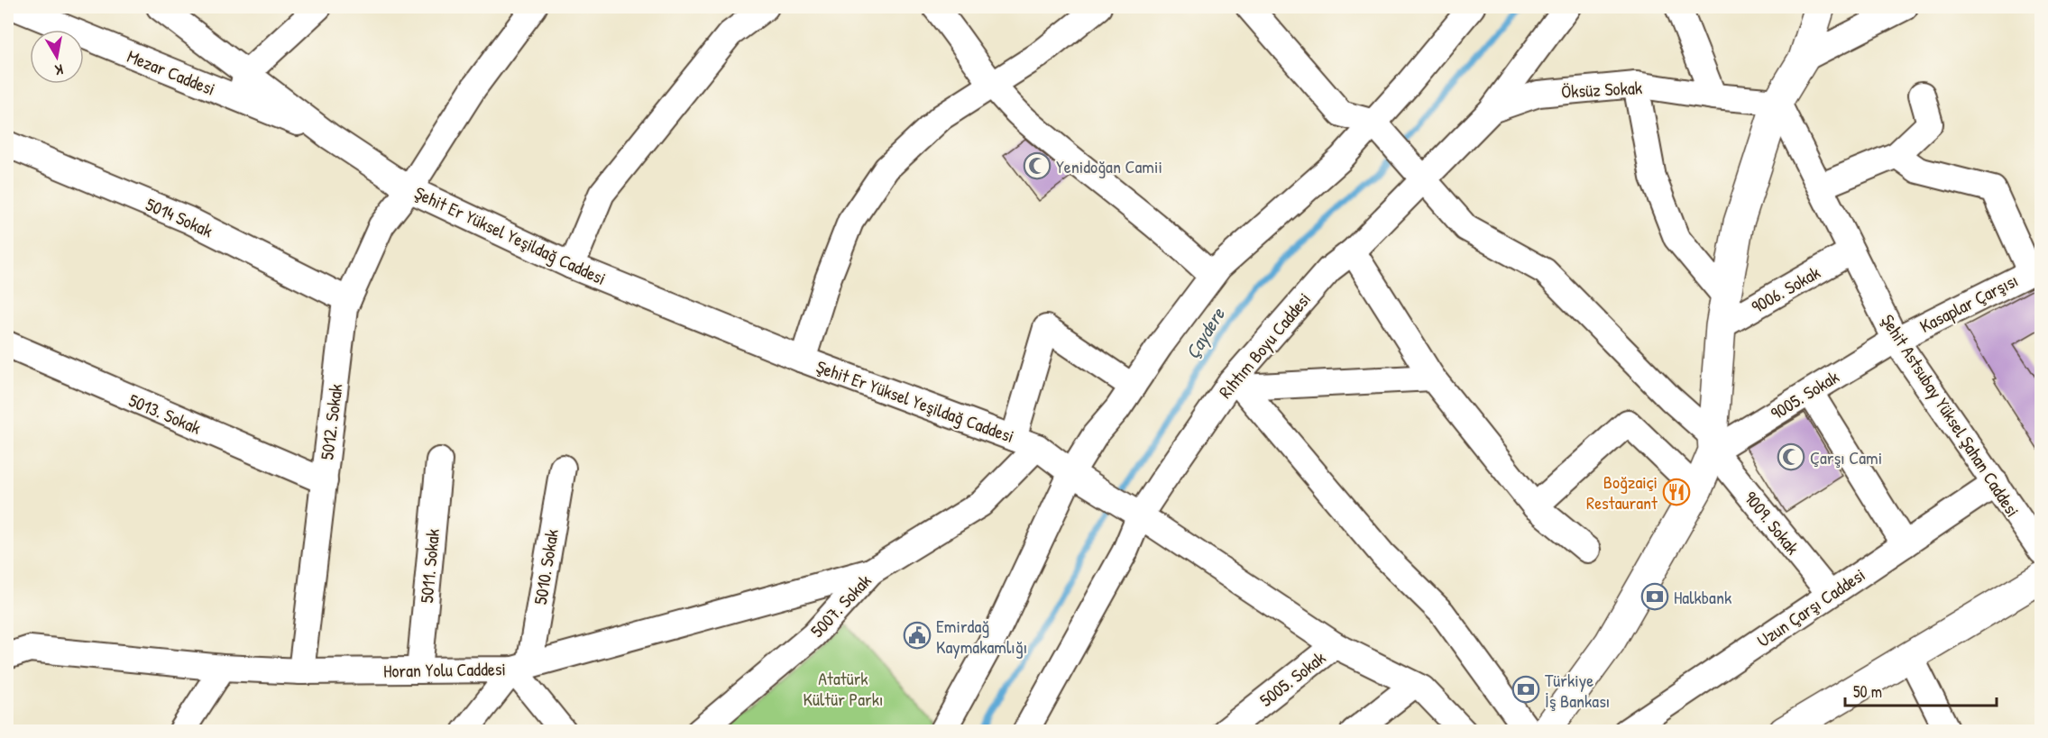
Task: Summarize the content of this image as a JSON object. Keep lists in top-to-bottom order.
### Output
{
  "streets": {
    "street": [
      "Mezar Caddesi",
      "Öksüz Sokak",
      "5014 Sokak",
      "Şehit Er Yüksel Yeşildağ Caddesi",
      "9006. Sokak",
      "Kasaplar Çarşısı",
      "Rıhtım Boyu Caddesi",
      "9005. Sokak",
      "5013. Sokak",
      "Şehit Astsubay Yüksel Şahan Caddesi",
      "5012. Sokak",
      "9009. Sokak",
      "5011. Sokak",
      "5010. Sokak",
      "5007. Sokak",
      "Uzun Çarşı Caddesi",
      "Horan Yolu Caddesi",
      "5005. Sokak"
    ]
  },
  "crossings": [
    ["Mezar Caddesi", "Şehit Er Yüksel Yeşildağ Caddesi"],
    ["Öksüz Sokak", "Rıhtım Boyu Caddesi"],
    ["Öksüz Sokak", "Şehit Astsubay Yüksel Şahan Caddesi"],
    ["5014 Sokak", "5012. Sokak"],
    ["Şehit Er Yüksel Yeşildağ Caddesi", "Rıhtım Boyu Caddesi"],
    ["Şehit Er Yüksel Yeşildağ Caddesi", "5012. Sokak"],
    ["Şehit Er Yüksel Yeşildağ Caddesi", "5007. Sokak"],
    ["Şehit Er Yüksel Yeşildağ Caddesi", "5005. Sokak"],
    ["9006. Sokak", "Şehit Astsubay Yüksel Şahan Caddesi"],
    ["Kasaplar Çarşısı", "9005. Sokak"],
    ["Kasaplar Çarşısı", "Şehit Astsubay Yüksel Şahan Caddesi"],
    ["Rıhtım Boyu Caddesi", "9009. Sokak"],
    ["9005. Sokak", "Şehit Astsubay Yüksel Şahan Caddesi"],
    ["9005. Sokak", "9009. Sokak"],
    ["5013. Sokak", "5012. Sokak"],
    ["Şehit Astsubay Yüksel Şahan Caddesi", "Uzun Çarşı Caddesi"],
    ["5012. Sokak", "Horan Yolu Caddesi"],
    ["9009. Sokak", "Uzun Çarşı Caddesi"],
    ["5011. Sokak", "Horan Yolu Caddesi"],
    ["5010. Sokak", "Horan Yolu Caddesi"],
    ["5007. Sokak", "Horan Yolu Caddesi"]
  ],
  "water": ["Çaydere"],
  "parks": ["Atatürk Kültür Parkı"],
  "places": {
    "mosque": ["Yenidoğan Camii", "Çarşı Cami"],
    "restaurant": ["Boğzaiçi Restaurant"],
    "bank": ["Halkbank", "Türkiye İş Bankası"],
    "public building": ["Emirdağ Kaymakamlığı"]
  },
  "scale_bar": "50 m",
  "north": "bottom"
}
